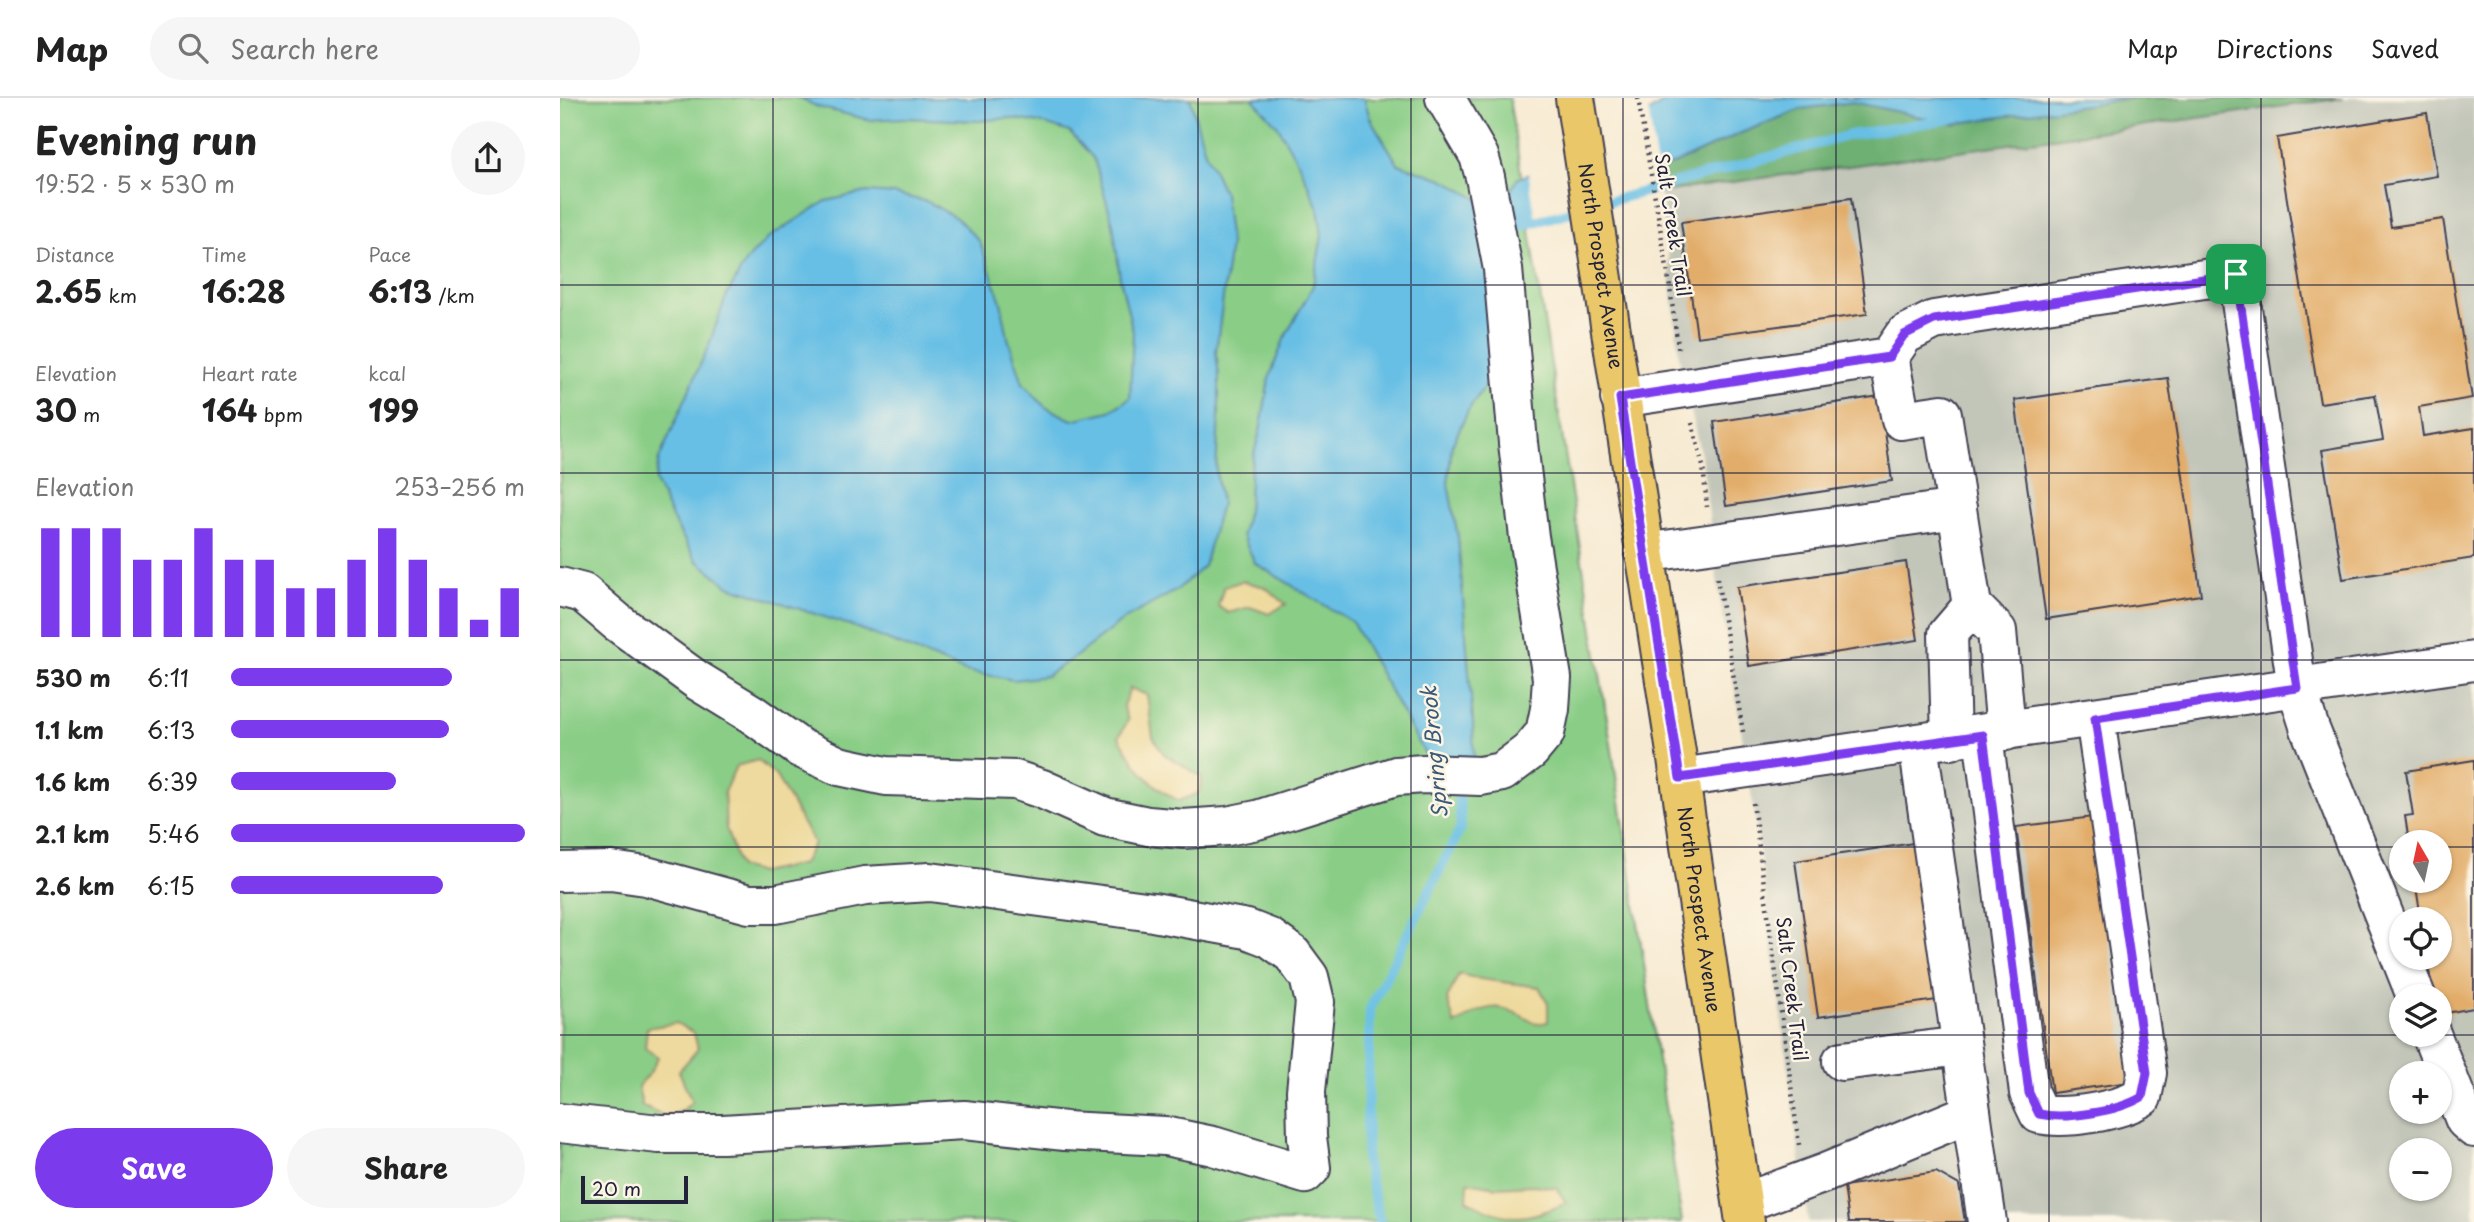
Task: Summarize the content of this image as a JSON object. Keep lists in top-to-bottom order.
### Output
{
  "streets": {
    "main road": ["North Prospect Avenue"],
    "path": ["Salt Creek Trail"]
  },
  "water": ["Spring Brook"],
  "scale_bar": "20 m",
  "north": "top",
  "page": {
    "header": "Map",
    "search": "Search here",
    "nav": ["Map", "Directions", "Saved"],
    "heading": ["Evening run", "19:52 · 5 × 530 m"],
    "stats": [
      ["Distance", "2.65 km"],
      ["Time", "16:28"],
      ["Pace", "6:13 /km"],
      ["Elevation", "30 m"],
      ["Heart rate", "164 bpm"],
      ["kcal", "199"]
    ],
    "chart": ["Elevation", "253–256 m"],
    "list": [
      {
        "name": "530 m",
        "note": "6:11"
      },
      {
        "name": "1.1 km",
        "note": "6:13"
      },
      {
        "name": "1.6 km",
        "note": "6:39"
      },
      {
        "name": "2.1 km",
        "note": "5:46"
      },
      {
        "name": "2.6 km",
        "note": "6:15"
      }
    ],
    "map_buttons": ["+", "−"],
    "buttons": ["Save", "Share"],
    "scale": "20 m"
  }
}
